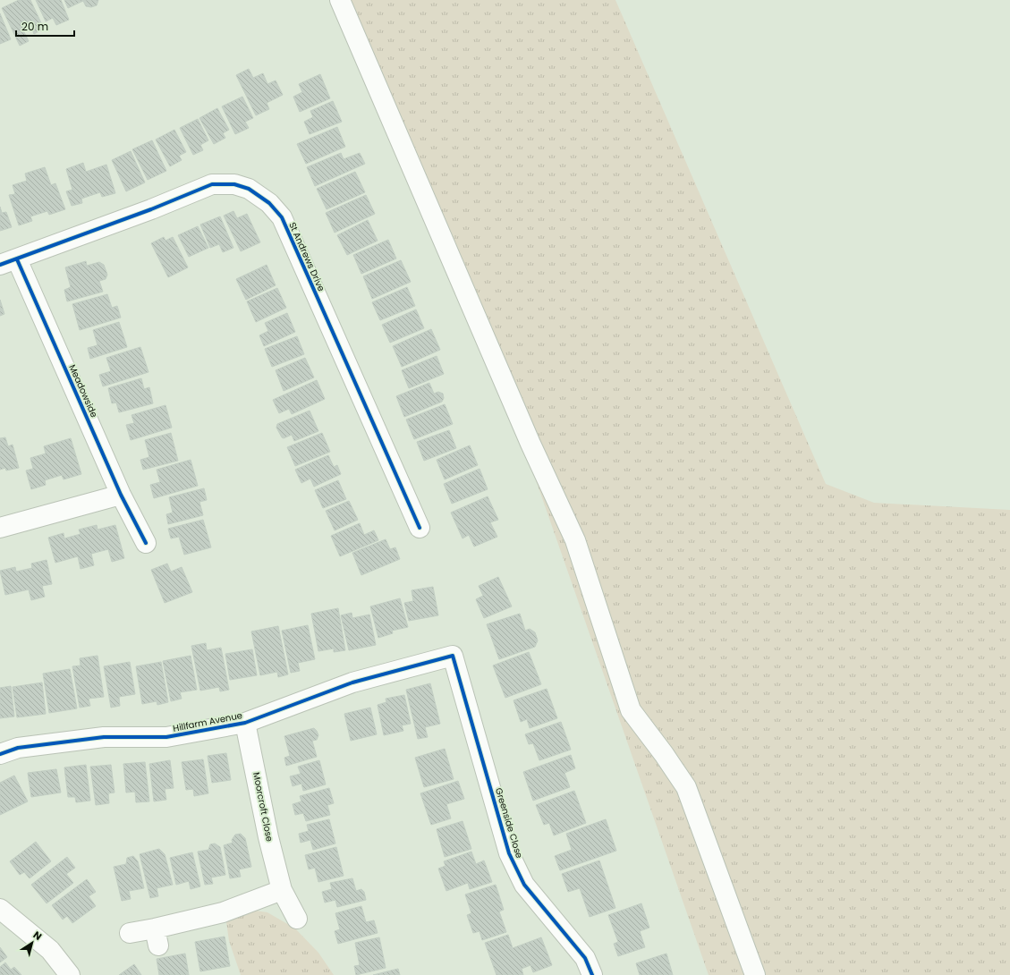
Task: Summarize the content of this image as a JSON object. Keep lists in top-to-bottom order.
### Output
{
  "streets": {
    "street": [
      "St Andrews Drive",
      "Meadowside",
      "Hillfarm Avenue",
      "Moorcroft Close",
      "Greenside Close"
    ]
  },
  "crossings": [
    ["St Andrews Drive", "Meadowside"],
    ["Hillfarm Avenue", "Moorcroft Close"],
    ["Hillfarm Avenue", "Greenside Close"]
  ],
  "scale_bar": "20 m",
  "north": "top right"
}
